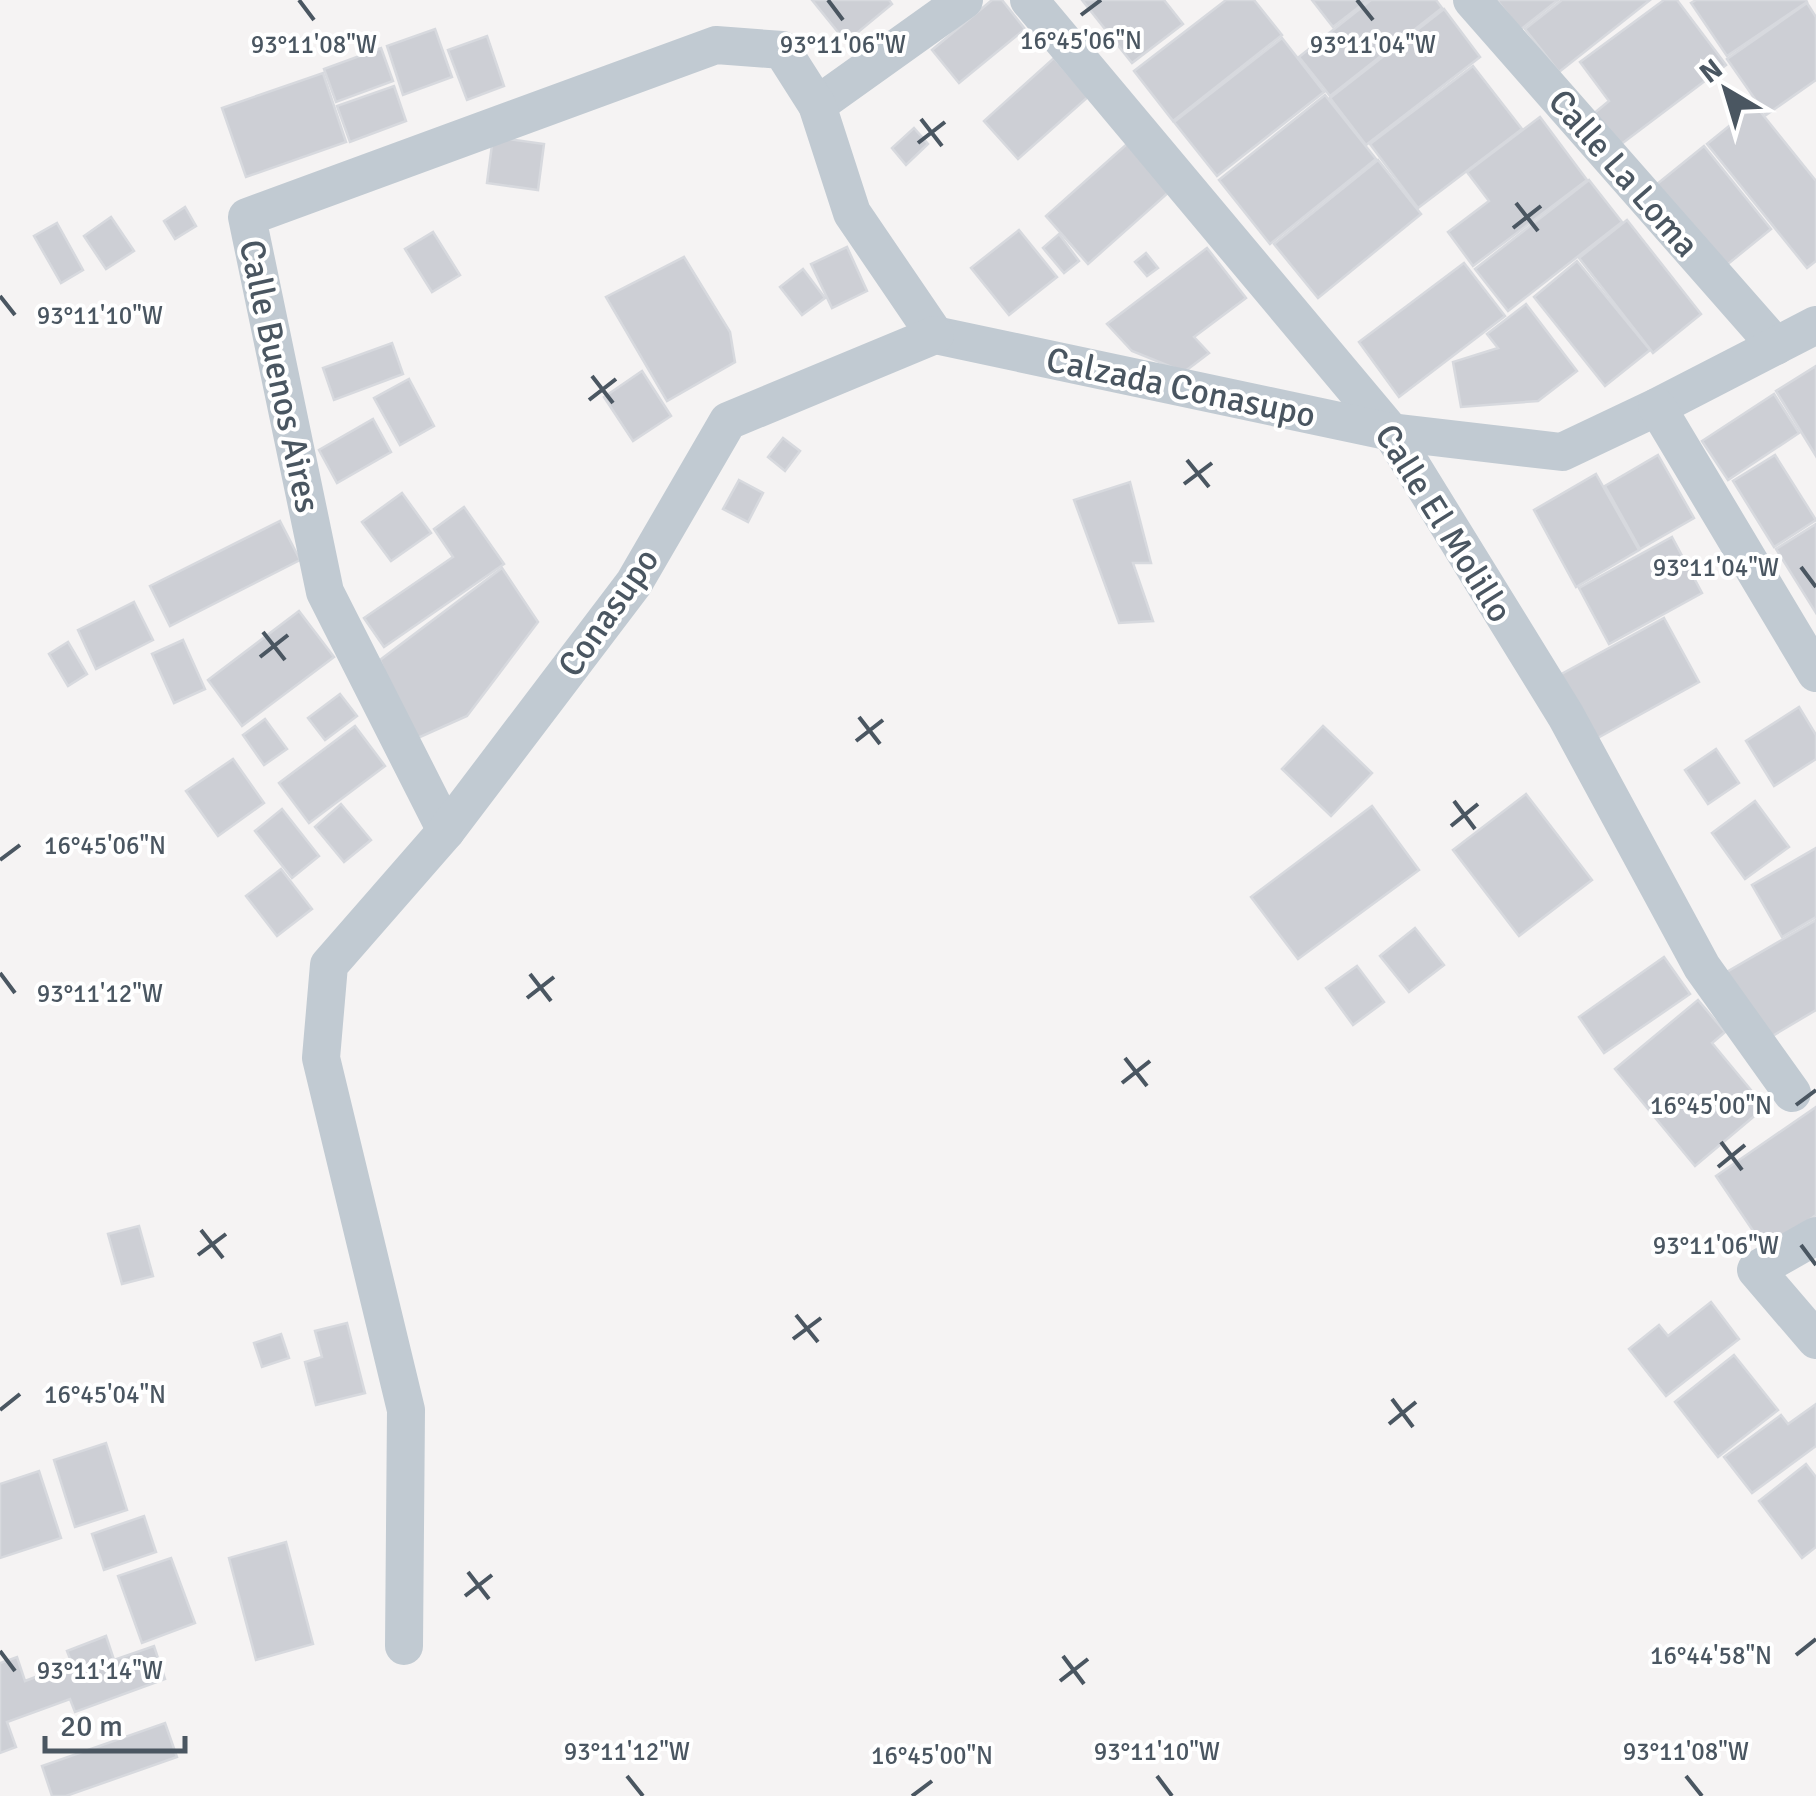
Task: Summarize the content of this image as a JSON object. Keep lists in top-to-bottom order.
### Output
{
  "streets": {
    "street": [
      "Calle La Loma",
      "Calle Buenos Aires",
      "Calzada Conasupo",
      "Calle El Molillo",
      "Conasupo"
    ]
  },
  "crossings": [
    ["Calle La Loma", "Calzada Conasupo"],
    ["Calle Buenos Aires", "Conasupo"],
    ["Calzada Conasupo", "Calle El Molillo"],
    ["Calzada Conasupo", "Conasupo"]
  ],
  "scale_bar": "20 m",
  "north": "top left",
  "coordinates": [
    "16°45'06\"N",
    "93°11'08\"W",
    "93°11'06\"W",
    "93°11'04\"W",
    "93°11'10\"W",
    "93°11'12\"W",
    "16°45'00\"N",
    "16°45'04\"N",
    "16°44'58\"N",
    "93°11'14\"W"
  ]
}
